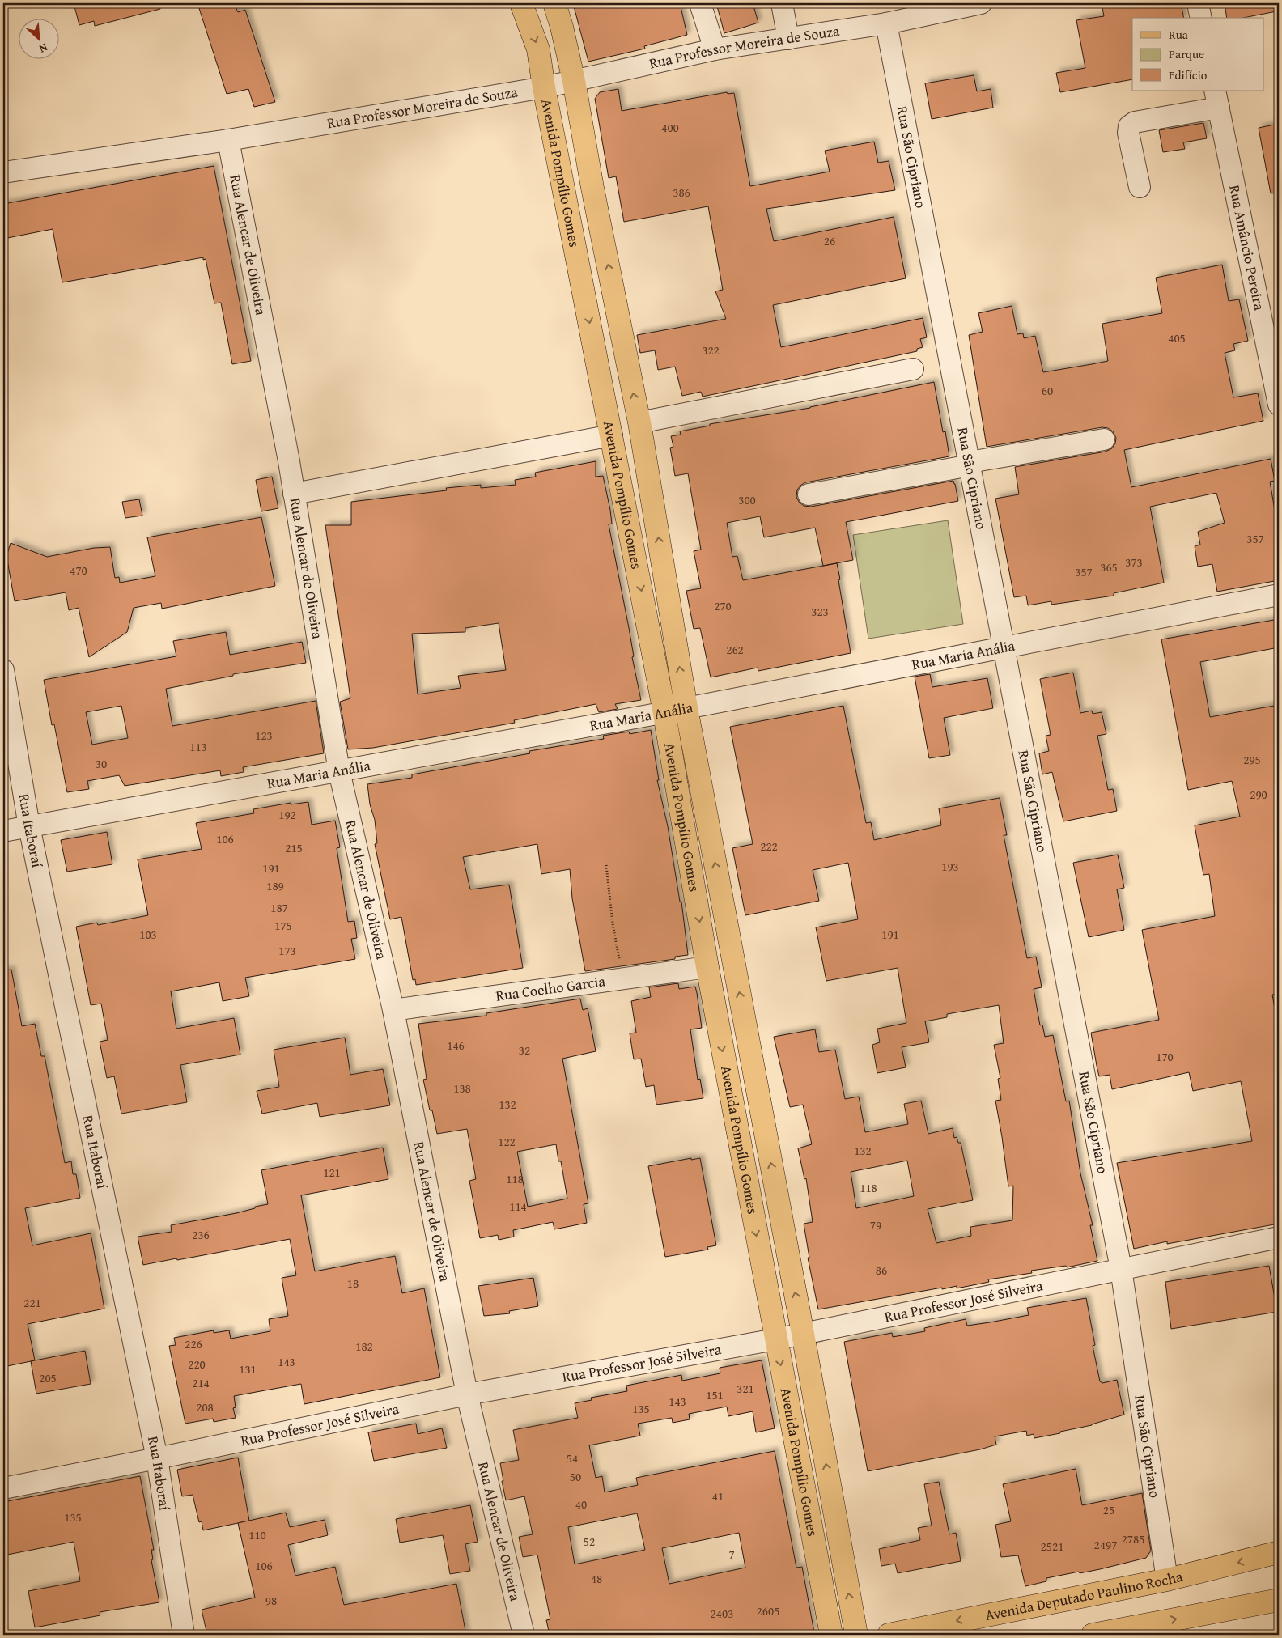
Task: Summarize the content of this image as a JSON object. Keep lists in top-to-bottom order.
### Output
{
  "streets": {
    "main road": ["Avenida Pompílio Gomes", "Avenida Deputado Paulino Rocha"],
    "street": [
      "Rua Professor Moreira de Souza",
      "Rua São Cipriano",
      "Rua Alencar de Oliveira",
      "Rua Amâncio Pereira",
      "Rua Maria Anália",
      "Rua Itaboraí",
      "Rua Coelho Garcia",
      "Rua Professor José Silveira"
    ]
  },
  "crossings": [
    ["Rua Professor Moreira de Souza", "Rua São Cipriano"],
    ["Rua Professor Moreira de Souza", "Avenida Pompílio Gomes"],
    ["Rua Professor Moreira de Souza", "Rua Alencar de Oliveira"],
    ["Rua São Cipriano", "Rua Maria Anália"],
    ["Rua São Cipriano", "Rua Professor José Silveira"],
    ["Rua São Cipriano", "Avenida Deputado Paulino Rocha"],
    ["Avenida Pompílio Gomes", "Rua Maria Anália"],
    ["Avenida Pompílio Gomes", "Rua Coelho Garcia"],
    ["Avenida Pompílio Gomes", "Rua Professor José Silveira"],
    ["Rua Alencar de Oliveira", "Rua Maria Anália"],
    ["Rua Alencar de Oliveira", "Rua Coelho Garcia"],
    ["Rua Alencar de Oliveira", "Rua Professor José Silveira"],
    ["Rua Maria Anália", "Rua Itaboraí"],
    ["Rua Itaboraí", "Rua Professor José Silveira"]
  ],
  "house_numbers": [
    "400",
    "386",
    "26",
    "405",
    "322",
    "60",
    "300",
    "357",
    "373",
    "365",
    "470",
    "357",
    "270",
    "323",
    "262",
    "123",
    "113",
    "295",
    "30",
    "290",
    "192",
    "106",
    "222",
    "215",
    "193",
    "191",
    "189",
    "187",
    "175",
    "103",
    "191",
    "173",
    "146",
    "32",
    "170",
    "138",
    "132",
    "122",
    "132",
    "121",
    "118",
    "118",
    "114",
    "79",
    "236",
    "86",
    "18",
    "221",
    "226",
    "182",
    "143",
    "220",
    "131",
    "205",
    "214",
    "321",
    "151",
    "143",
    "208",
    "135",
    "54",
    "50",
    "41",
    "40",
    "25",
    "135",
    "110",
    "2785",
    "52",
    "2497",
    "2521",
    "7",
    "106",
    "48",
    "98",
    "2605",
    "2403"
  ],
  "legend": ["Rua", "Parque", "Edifício"],
  "north": "bottom right"
}
